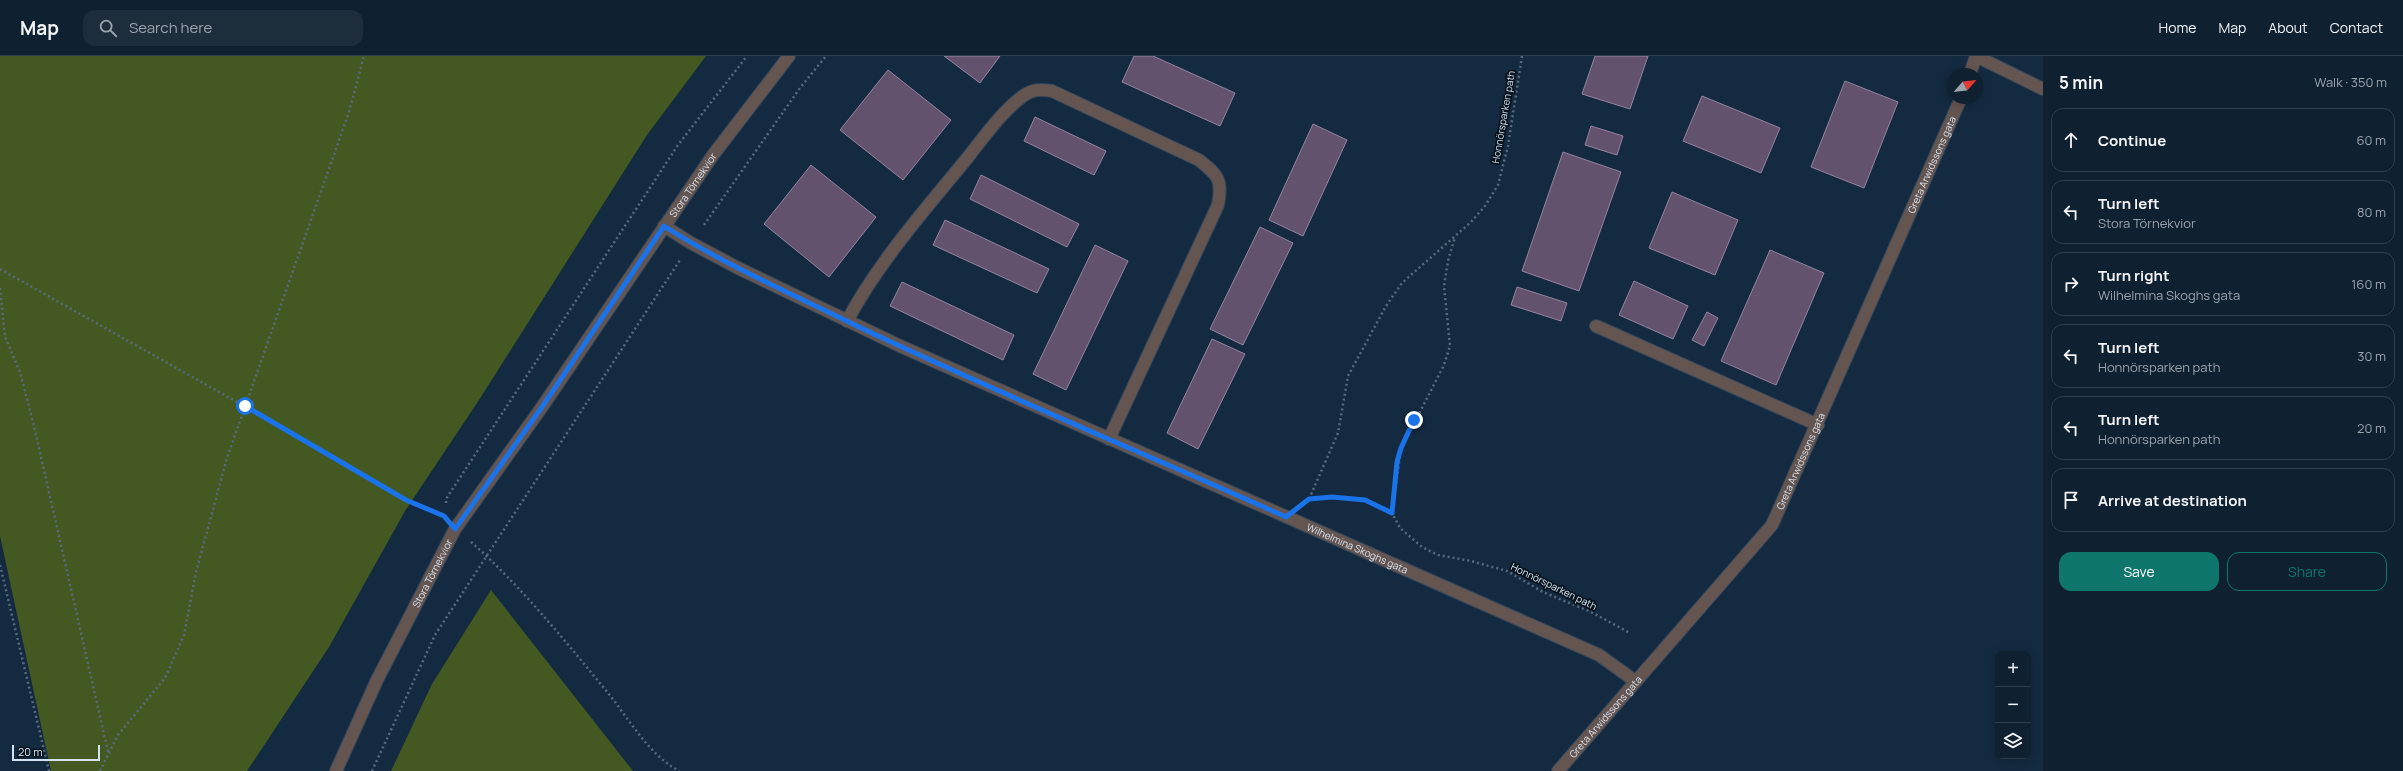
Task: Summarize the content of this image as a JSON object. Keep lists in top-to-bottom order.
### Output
{
  "streets": {
    "street": ["Greta Arwidssons gata", "Stora Törnekvior", "Wilhelmina Skoghs gata"],
    "path": ["Honnörsparken path"]
  },
  "crossings": [
    ["Honnörsparken path", "Wilhelmina Skoghs gata"],
    ["Greta Arwidssons gata", "Wilhelmina Skoghs gata"],
    ["Stora Törnekvior", "Wilhelmina Skoghs gata"]
  ],
  "scale_bar": "20 m",
  "north": "top right",
  "page": {
    "header": "Map",
    "search": "Search here",
    "nav": [
      "Home",
      "Map",
      "About",
      "Contact"
    ],
    "heading": ["5 min", "Walk · 350 m"],
    "list": [
      ["Continue", "60 m"],
      ["Turn left", "Stora Törnekvior", "80 m"],
      ["Turn right", "Wilhelmina Skoghs gata", "160 m"],
      ["Turn left", "Honnörsparken path", "30 m"],
      ["Turn left", "Honnörsparken path", "20 m"],
      "Arrive at destination"
    ],
    "buttons": ["Save", "Share"],
    "map_buttons": ["+", "−"],
    "scale": "20 m"
  }
}
